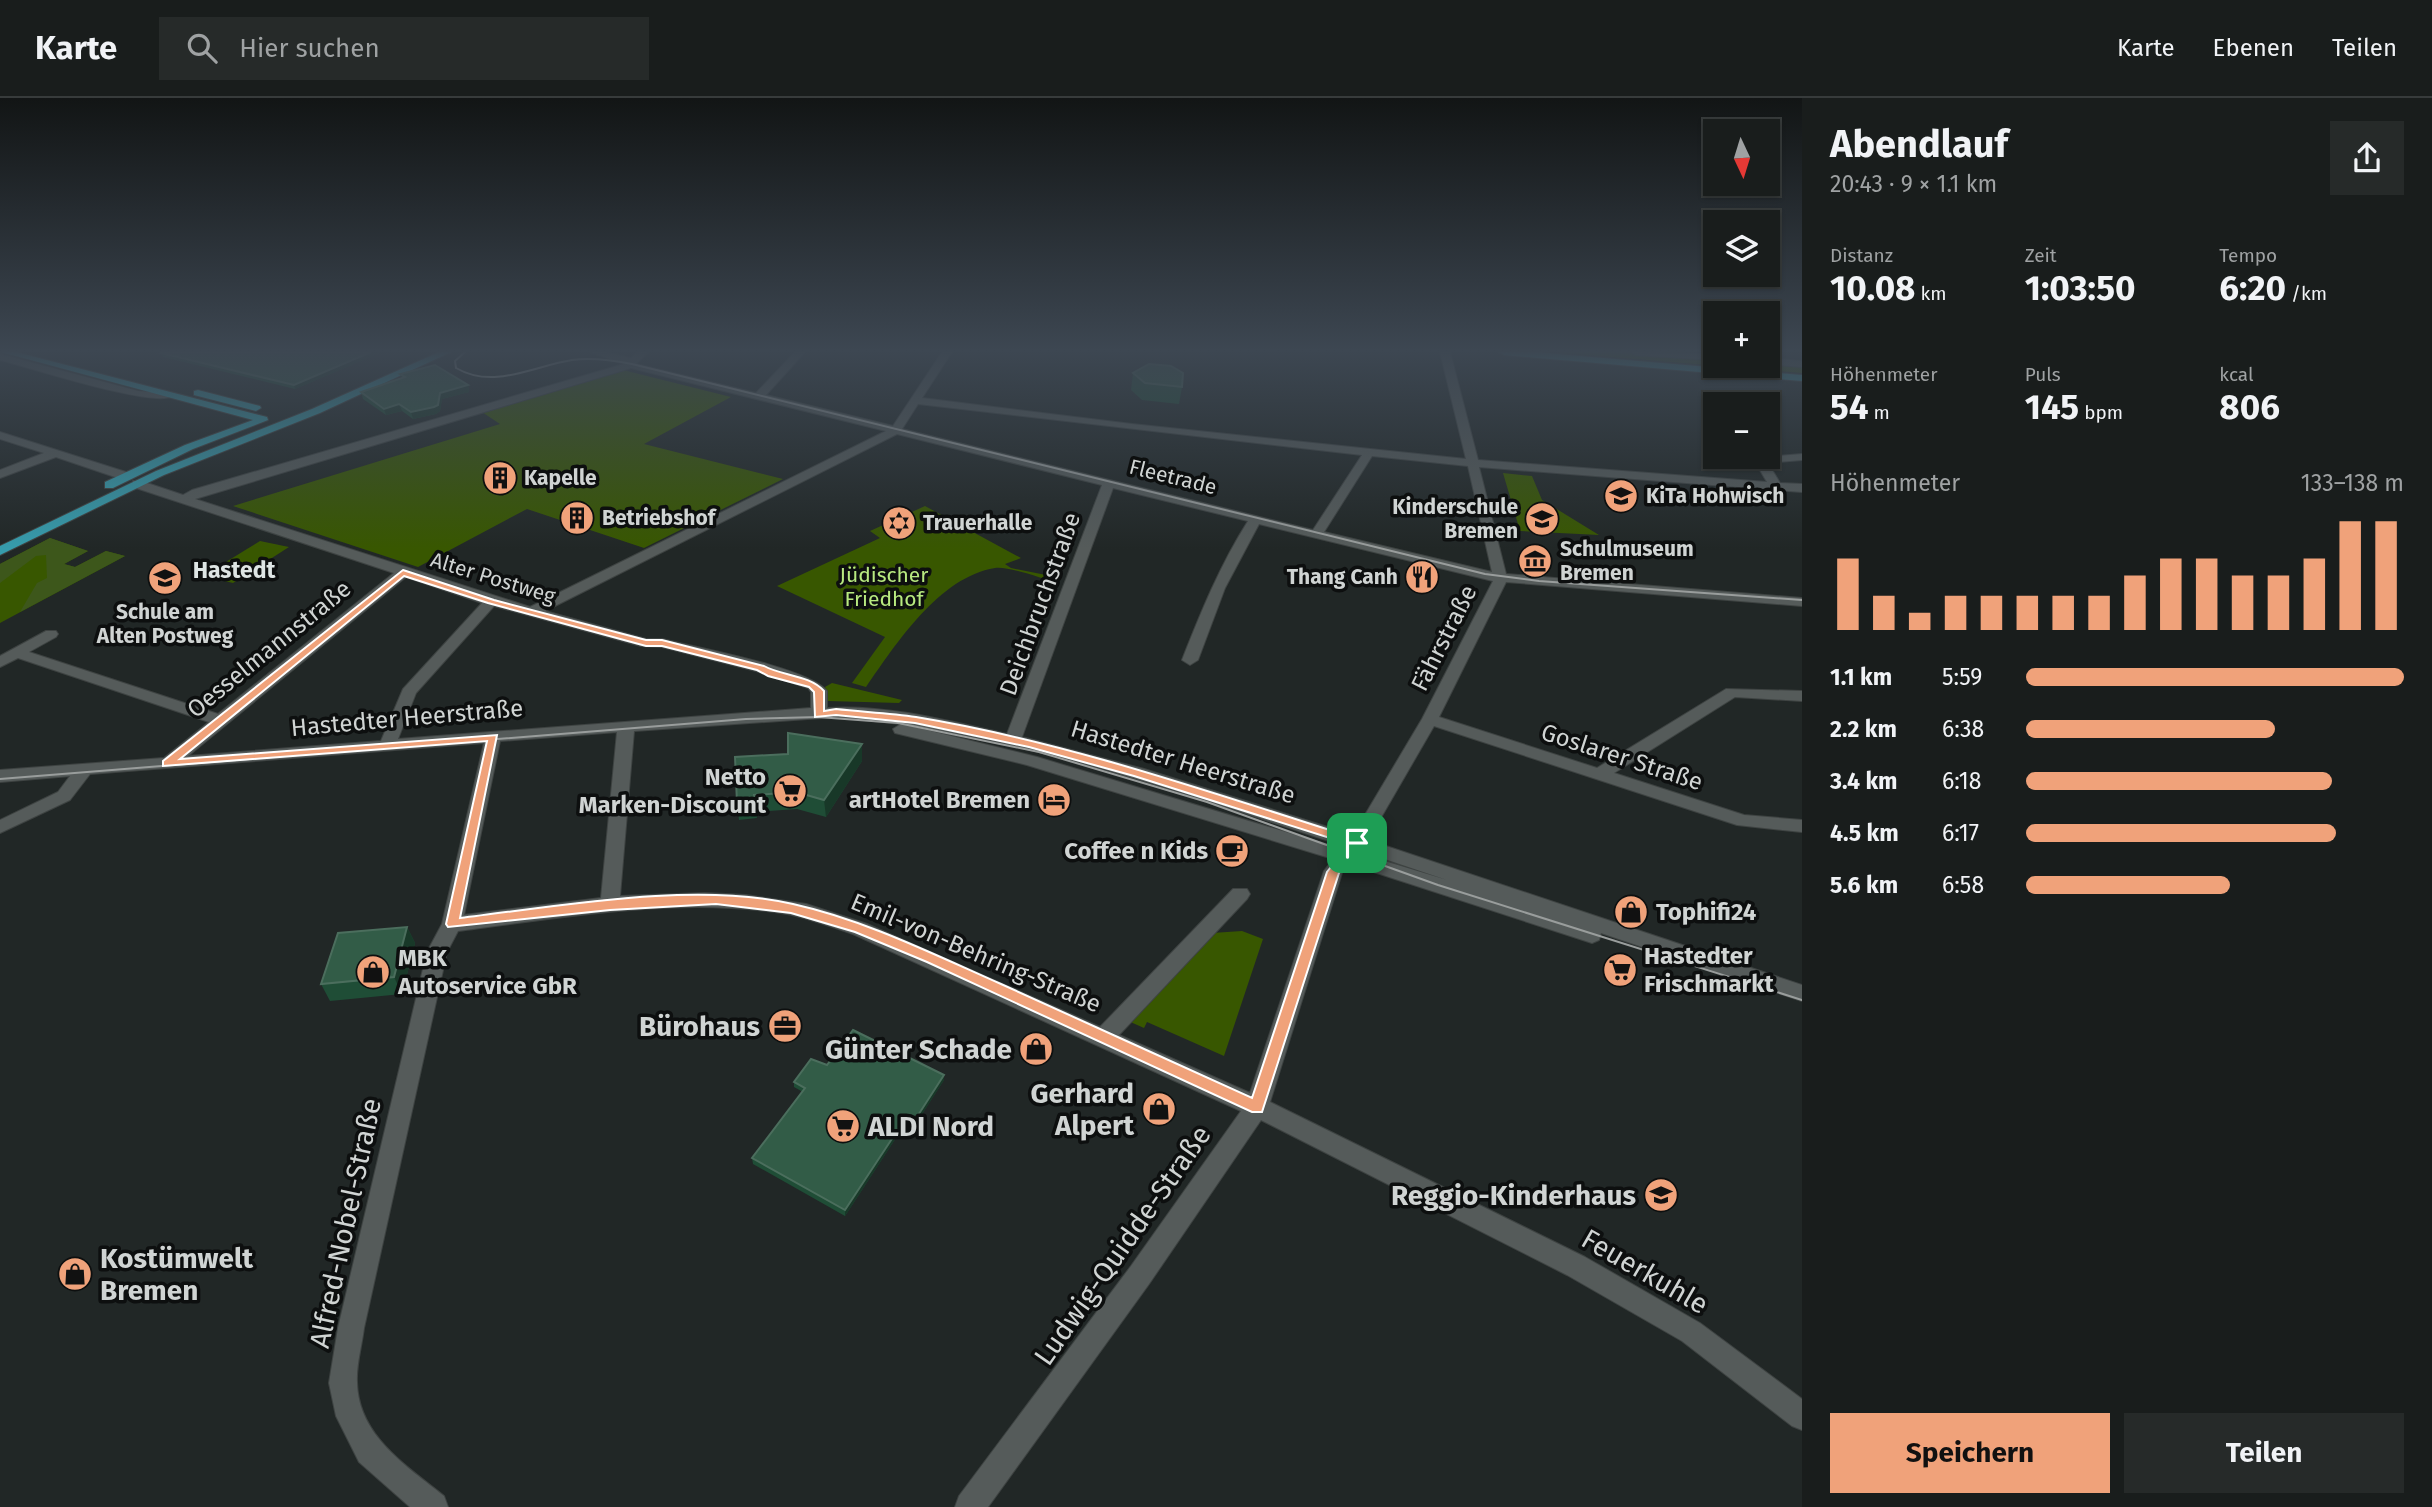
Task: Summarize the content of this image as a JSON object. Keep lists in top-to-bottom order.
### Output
{
  "streets": {
    "street": [
      "Fleetrade",
      "Alter Postweg",
      "Deichbruchstraße",
      "Fährstraße",
      "Oesselmannstraße",
      "Hastedter Heerstraße",
      "Goslarer Straße",
      "Emil-von-Behring-Straße",
      "Alfred-Nobel-Straße",
      "Ludwig-Quidde-Straße",
      "Feuerkuhle"
    ]
  },
  "crossings": [
    ["Fleetrade", "Deichbruchstraße"],
    ["Fleetrade", "Fährstraße"],
    ["Alter Postweg", "Oesselmannstraße"],
    ["Alter Postweg", "Hastedter Heerstraße"],
    ["Deichbruchstraße", "Hastedter Heerstraße"],
    ["Fährstraße", "Hastedter Heerstraße"],
    ["Fährstraße", "Goslarer Straße"],
    ["Fährstraße", "Ludwig-Quidde-Straße"],
    ["Oesselmannstraße", "Hastedter Heerstraße"],
    ["Hastedter Heerstraße", "Alfred-Nobel-Straße"],
    ["Hastedter Heerstraße", "Ludwig-Quidde-Straße"],
    ["Emil-von-Behring-Straße", "Alfred-Nobel-Straße"],
    ["Emil-von-Behring-Straße", "Ludwig-Quidde-Straße"],
    ["Emil-von-Behring-Straße", "Feuerkuhle"],
    ["Ludwig-Quidde-Straße", "Feuerkuhle"]
  ],
  "districts": ["Hastedt"],
  "parks": ["Jüdischer Friedhof"],
  "places": {
    "building": ["Kapelle", "Betriebshof"],
    "school or university": [
      "KiTa Hohwisch",
      "Kinderschule Bremen",
      "Schule am Alten Postweg",
      "Reggio-Kinderhaus"
    ],
    "synagogue": ["Trauerhalle"],
    "museum": ["Schulmuseum Bremen"],
    "restaurant": ["Thang Canh"],
    "supermarket": ["Netto Marken-Discount", "Hastedter Frischmarkt", "ALDI Nord"],
    "hotel": ["artHotel Bremen"],
    "cafe": ["Coffee n Kids"],
    "shop": [
      "Tophifi24",
      "MBK Autoservice GbR",
      "Günter Schade",
      "Gerhard Alpert",
      "Kostümwelt Bremen"
    ],
    "office": ["Bürohaus"]
  },
  "north": "bottom",
  "page": {
    "header": "Karte",
    "search": "Hier suchen",
    "nav": ["Karte", "Ebenen", "Teilen"],
    "heading": ["Abendlauf", "20:43 · 9 × 1.1 km"],
    "map_buttons": ["+", "−"],
    "stats": [
      ["Distanz", "10.08 km"],
      ["Zeit", "1:03:50"],
      ["Tempo", "6:20 /km"],
      ["Höhenmeter", "54 m"],
      ["Puls", "145 bpm"],
      ["kcal", "806"]
    ],
    "chart": ["Höhenmeter", "133–138 m"],
    "list": [
      {
        "name": "1.1 km",
        "note": "5:59"
      },
      {
        "name": "2.2 km",
        "note": "6:38"
      },
      {
        "name": "3.4 km",
        "note": "6:18"
      },
      {
        "name": "4.5 km",
        "note": "6:17"
      },
      {
        "name": "5.6 km",
        "note": "6:58"
      }
    ],
    "buttons": ["Speichern", "Teilen"]
  }
}
